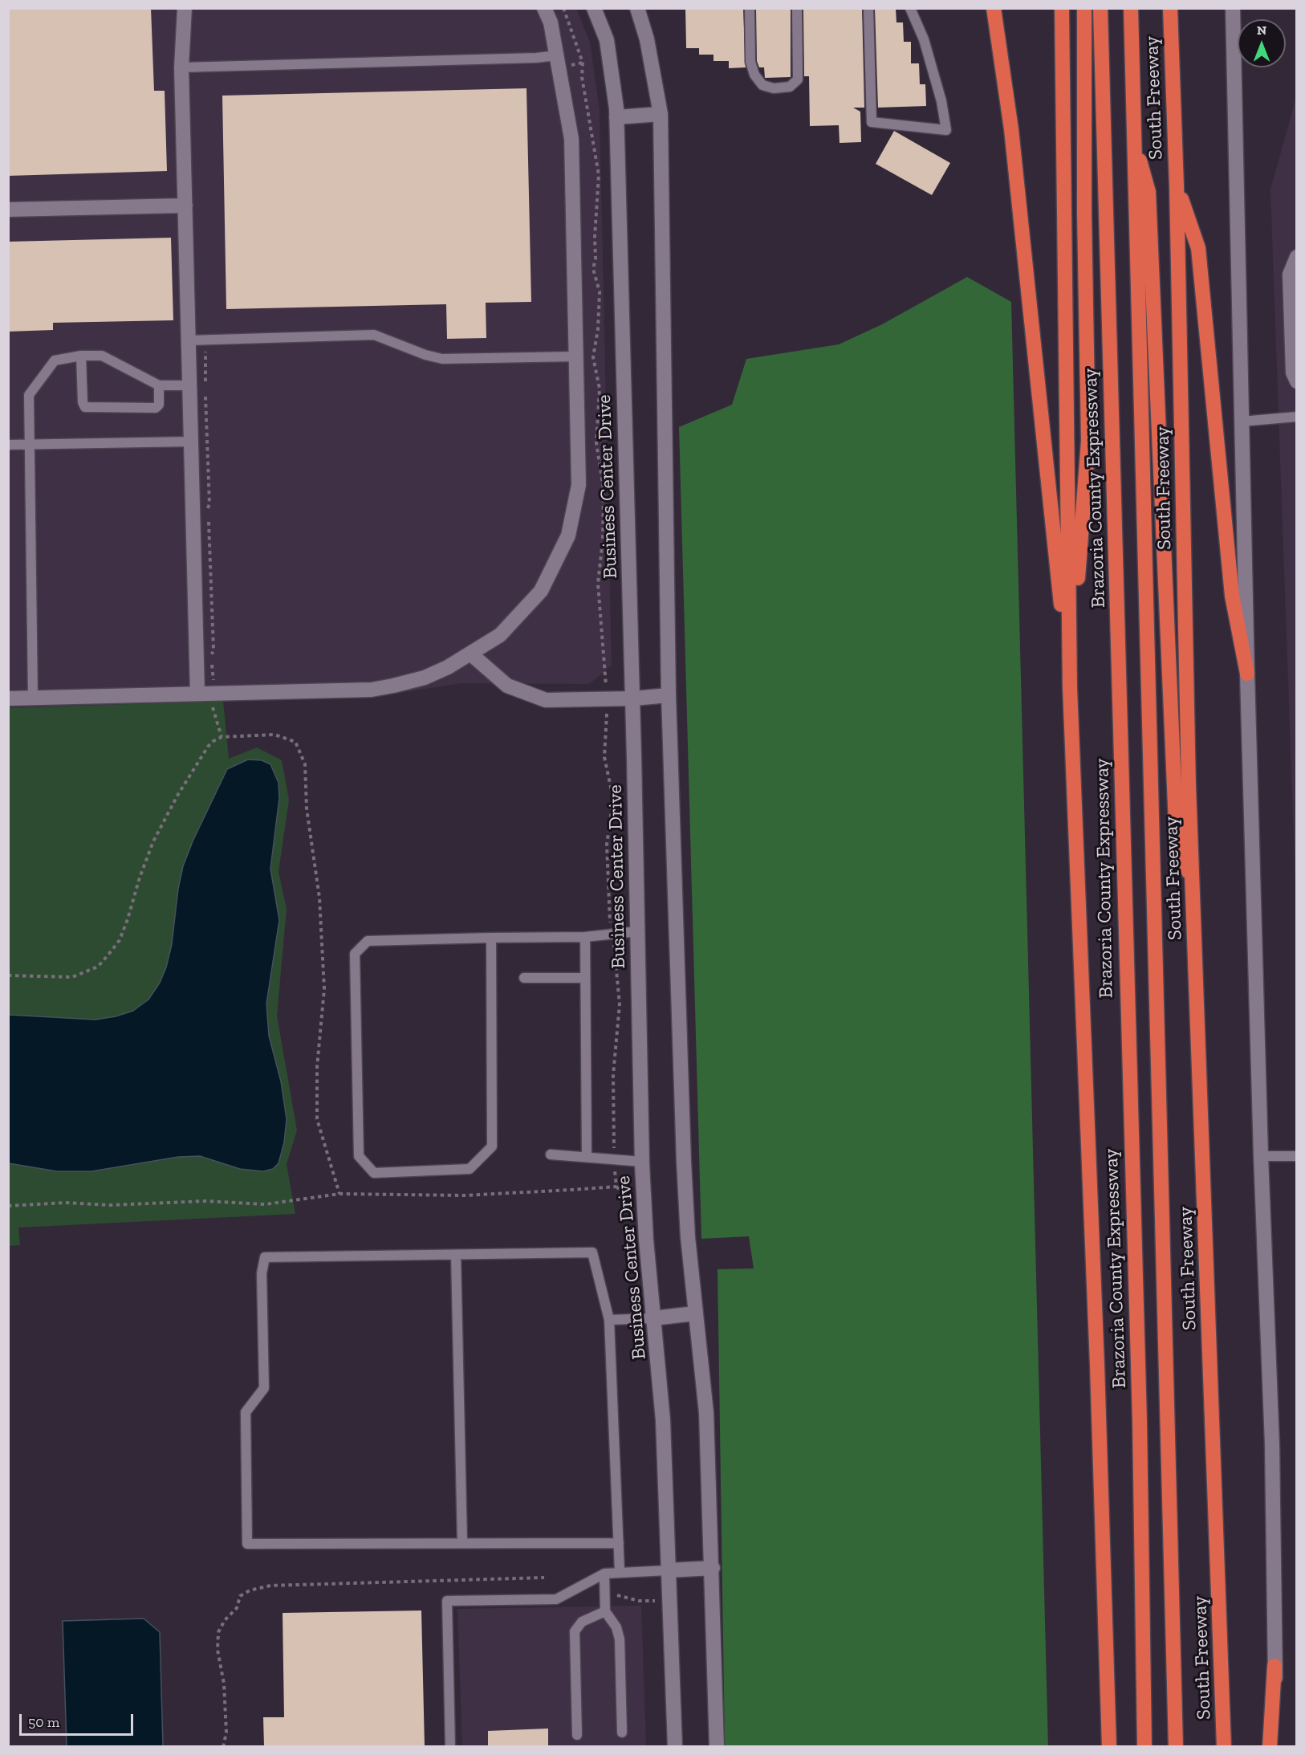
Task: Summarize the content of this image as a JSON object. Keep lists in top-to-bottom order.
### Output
{
  "streets": {
    "highway": ["South Freeway", "Brazoria County Expressway"],
    "street": ["Business Center Drive"]
  },
  "scale_bar": "50 m",
  "north": "top"
}
